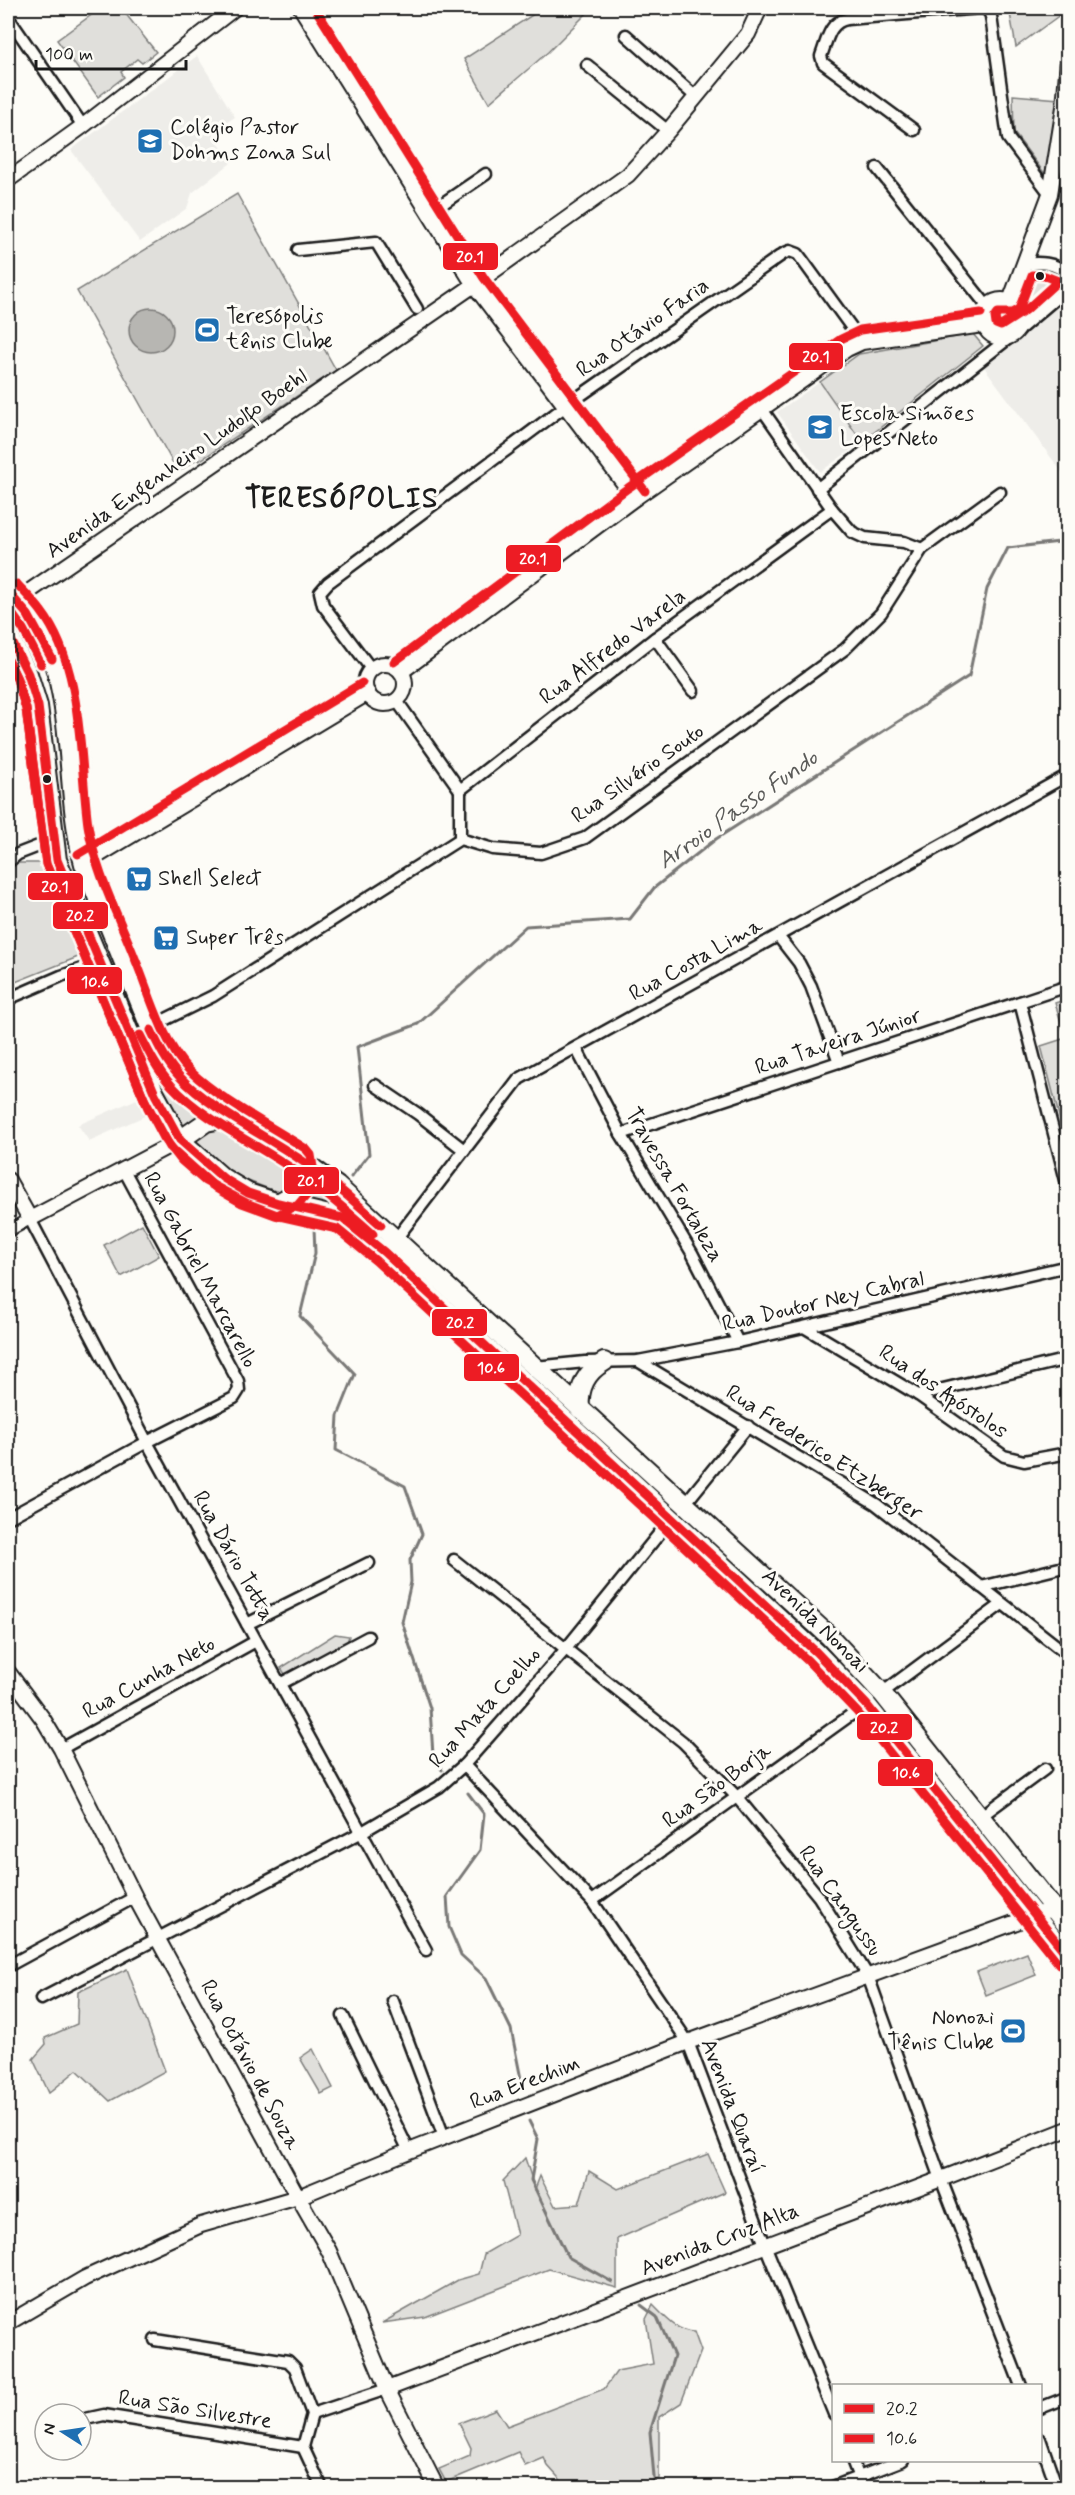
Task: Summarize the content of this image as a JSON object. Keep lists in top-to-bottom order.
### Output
{
  "streets": {
    "main road": ["Avenida Nonoai"],
    "street": [
      "Rua Otávio Faria",
      "Avenida Engenheiro Ludolfo Boehl",
      "Rua Alfredo Varela",
      "Rua Silvério Souto",
      "Rua Costa Lima",
      "Rua Taveira Júnior",
      "Travessa Fortaleza",
      "Rua Gabriel Marcarello",
      "Rua Doutor Ney Cabral",
      "Rua dos Apóstolos",
      "Rua Frederico Etzberger",
      "Rua Dário Totta",
      "Rua Cunha Neto",
      "Rua Mata Coelho",
      "Rua São Borja",
      "Rua Cangussu",
      "Rua Octávio de Souza",
      "Rua Erechim",
      "Avenida Quaraí",
      "Avenida Cruz Alta",
      "Rua São Silvestre"
    ]
  },
  "crossings": [
    ["Avenida Engenheiro Ludolfo Boehl", "Avenida Nonoai"],
    ["Rua Costa Lima", "Travessa Fortaleza"],
    ["Rua Costa Lima", "Avenida Nonoai"],
    ["Rua Taveira Júnior", "Travessa Fortaleza"],
    ["Travessa Fortaleza", "Rua Doutor Ney Cabral"],
    ["Rua Gabriel Marcarello", "Rua Dário Totta"],
    ["Rua Doutor Ney Cabral", "Rua dos Apóstolos"],
    ["Rua Doutor Ney Cabral", "Rua Frederico Etzberger"],
    ["Rua Doutor Ney Cabral", "Avenida Nonoai"],
    ["Rua Dário Totta", "Rua Cunha Neto"],
    ["Rua Dário Totta", "Rua Mata Coelho"],
    ["Avenida Nonoai", "Rua Mata Coelho"],
    ["Avenida Nonoai", "Rua São Borja"],
    ["Avenida Nonoai", "Rua Erechim"],
    ["Rua Cunha Neto", "Rua Octávio de Souza"],
    ["Rua Mata Coelho", "Rua Cangussu"],
    ["Rua Mata Coelho", "Rua Octávio de Souza"],
    ["Rua Mata Coelho", "Avenida Quaraí"],
    ["Rua São Borja", "Rua Cangussu"],
    ["Rua São Borja", "Avenida Quaraí"],
    ["Rua Cangussu", "Rua Erechim"],
    ["Rua Cangussu", "Avenida Cruz Alta"],
    ["Rua Octávio de Souza", "Rua Erechim"],
    ["Rua Octávio de Souza", "Avenida Cruz Alta"],
    ["Rua Erechim", "Avenida Quaraí"],
    ["Avenida Quaraí", "Avenida Cruz Alta"]
  ],
  "districts": ["TERESÓPOLIS"],
  "water": ["Arroio Passo Fundo"],
  "places": {
    "school or university": ["Colégio Pastor Dohms Zona Sul", "Escola Simões Lopes Neto"],
    "sports": ["Teresópolis tênis Clube", "Nonoai Tênis Clube"],
    "supermarket": ["Shell Select", "Super Três"]
  },
  "lines": ["transit line 20.1", "transit line 20.2", "transit line 10.6"],
  "legend": ["20.2", "10.6"],
  "scale_bar": "100 m",
  "north": "left"
}
